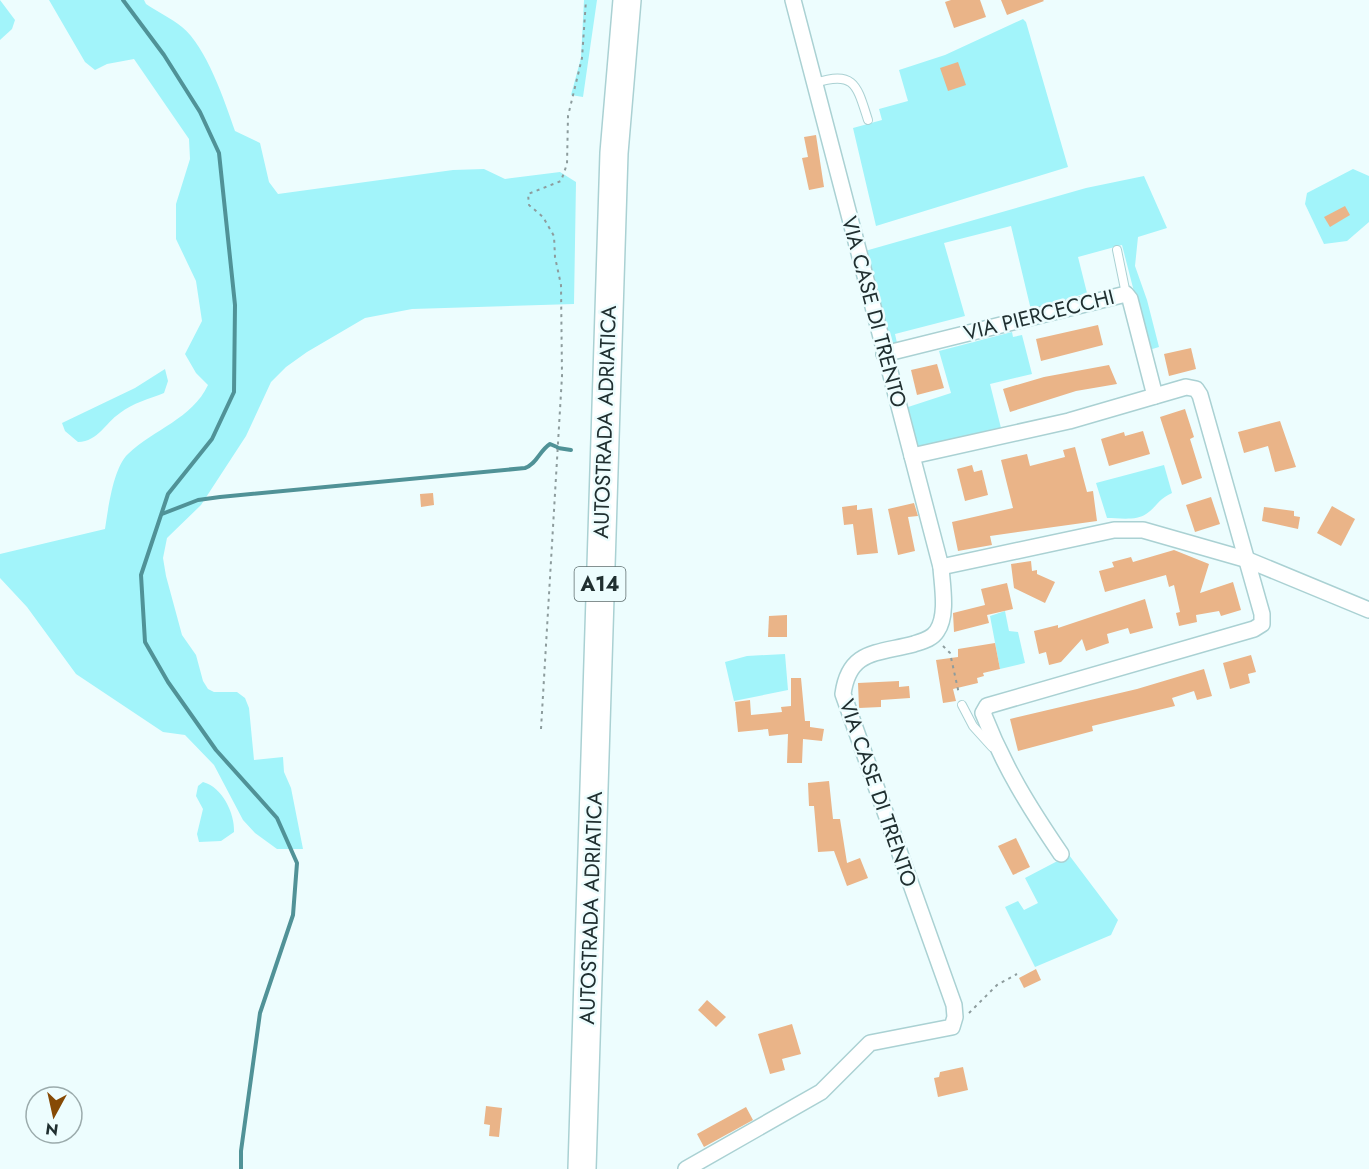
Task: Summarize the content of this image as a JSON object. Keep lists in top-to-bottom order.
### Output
{
  "streets": {
    "highway": ["AUTOSTRADA ADRIATICA", "A14"],
    "street": ["VIA CASE DI TRENTO", "VIA PIERCECCHI"]
  },
  "crossings": [
    ["VIA CASE DI TRENTO", "VIA PIERCECCHI"]
  ],
  "north": "bottom"
}
